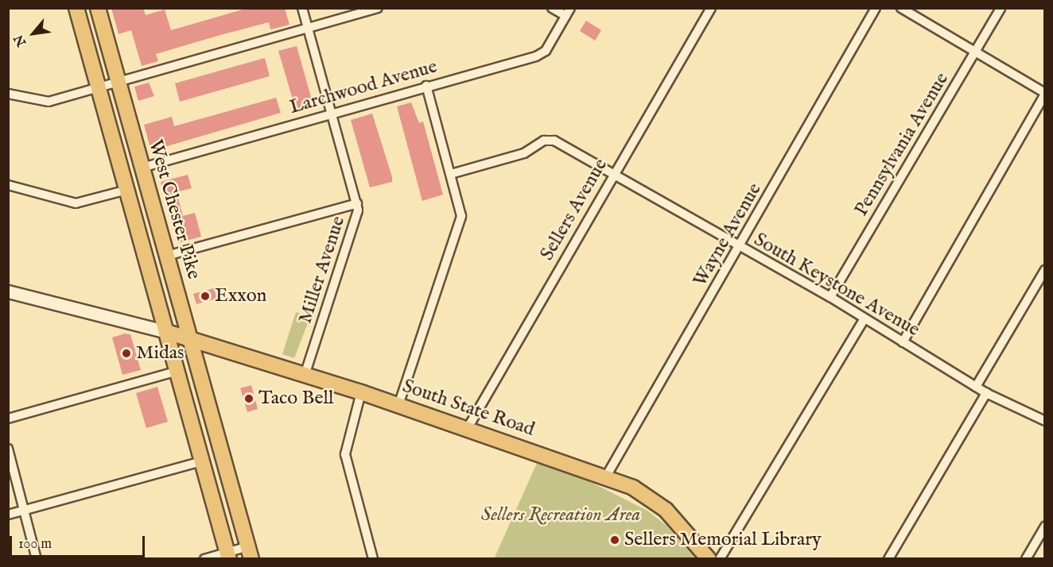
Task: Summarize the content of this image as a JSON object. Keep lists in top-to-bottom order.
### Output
{
  "streets": {
    "main road": ["West Chester Pike", "South State Road"],
    "street": [
      "Larchwood Avenue",
      "Pennsylvania Avenue",
      "Sellers Avenue",
      "Wayne Avenue",
      "Miller Avenue",
      "South Keystone Avenue"
    ]
  },
  "crossings": [
    ["Larchwood Avenue", "West Chester Pike"],
    ["Larchwood Avenue", "Miller Avenue"],
    ["Pennsylvania Avenue", "South Keystone Avenue"],
    ["West Chester Pike", "South State Road"],
    ["Sellers Avenue", "South Keystone Avenue"],
    ["Sellers Avenue", "South State Road"],
    ["Wayne Avenue", "South Keystone Avenue"],
    ["Wayne Avenue", "South State Road"],
    ["Miller Avenue", "South State Road"]
  ],
  "parks": ["Sellers Recreation Area"],
  "places": [
    "Exxon",
    "Midas",
    "Taco Bell",
    "Sellers Memorial Library"
  ],
  "scale_bar": "100 m",
  "north": "bottom left"
}
